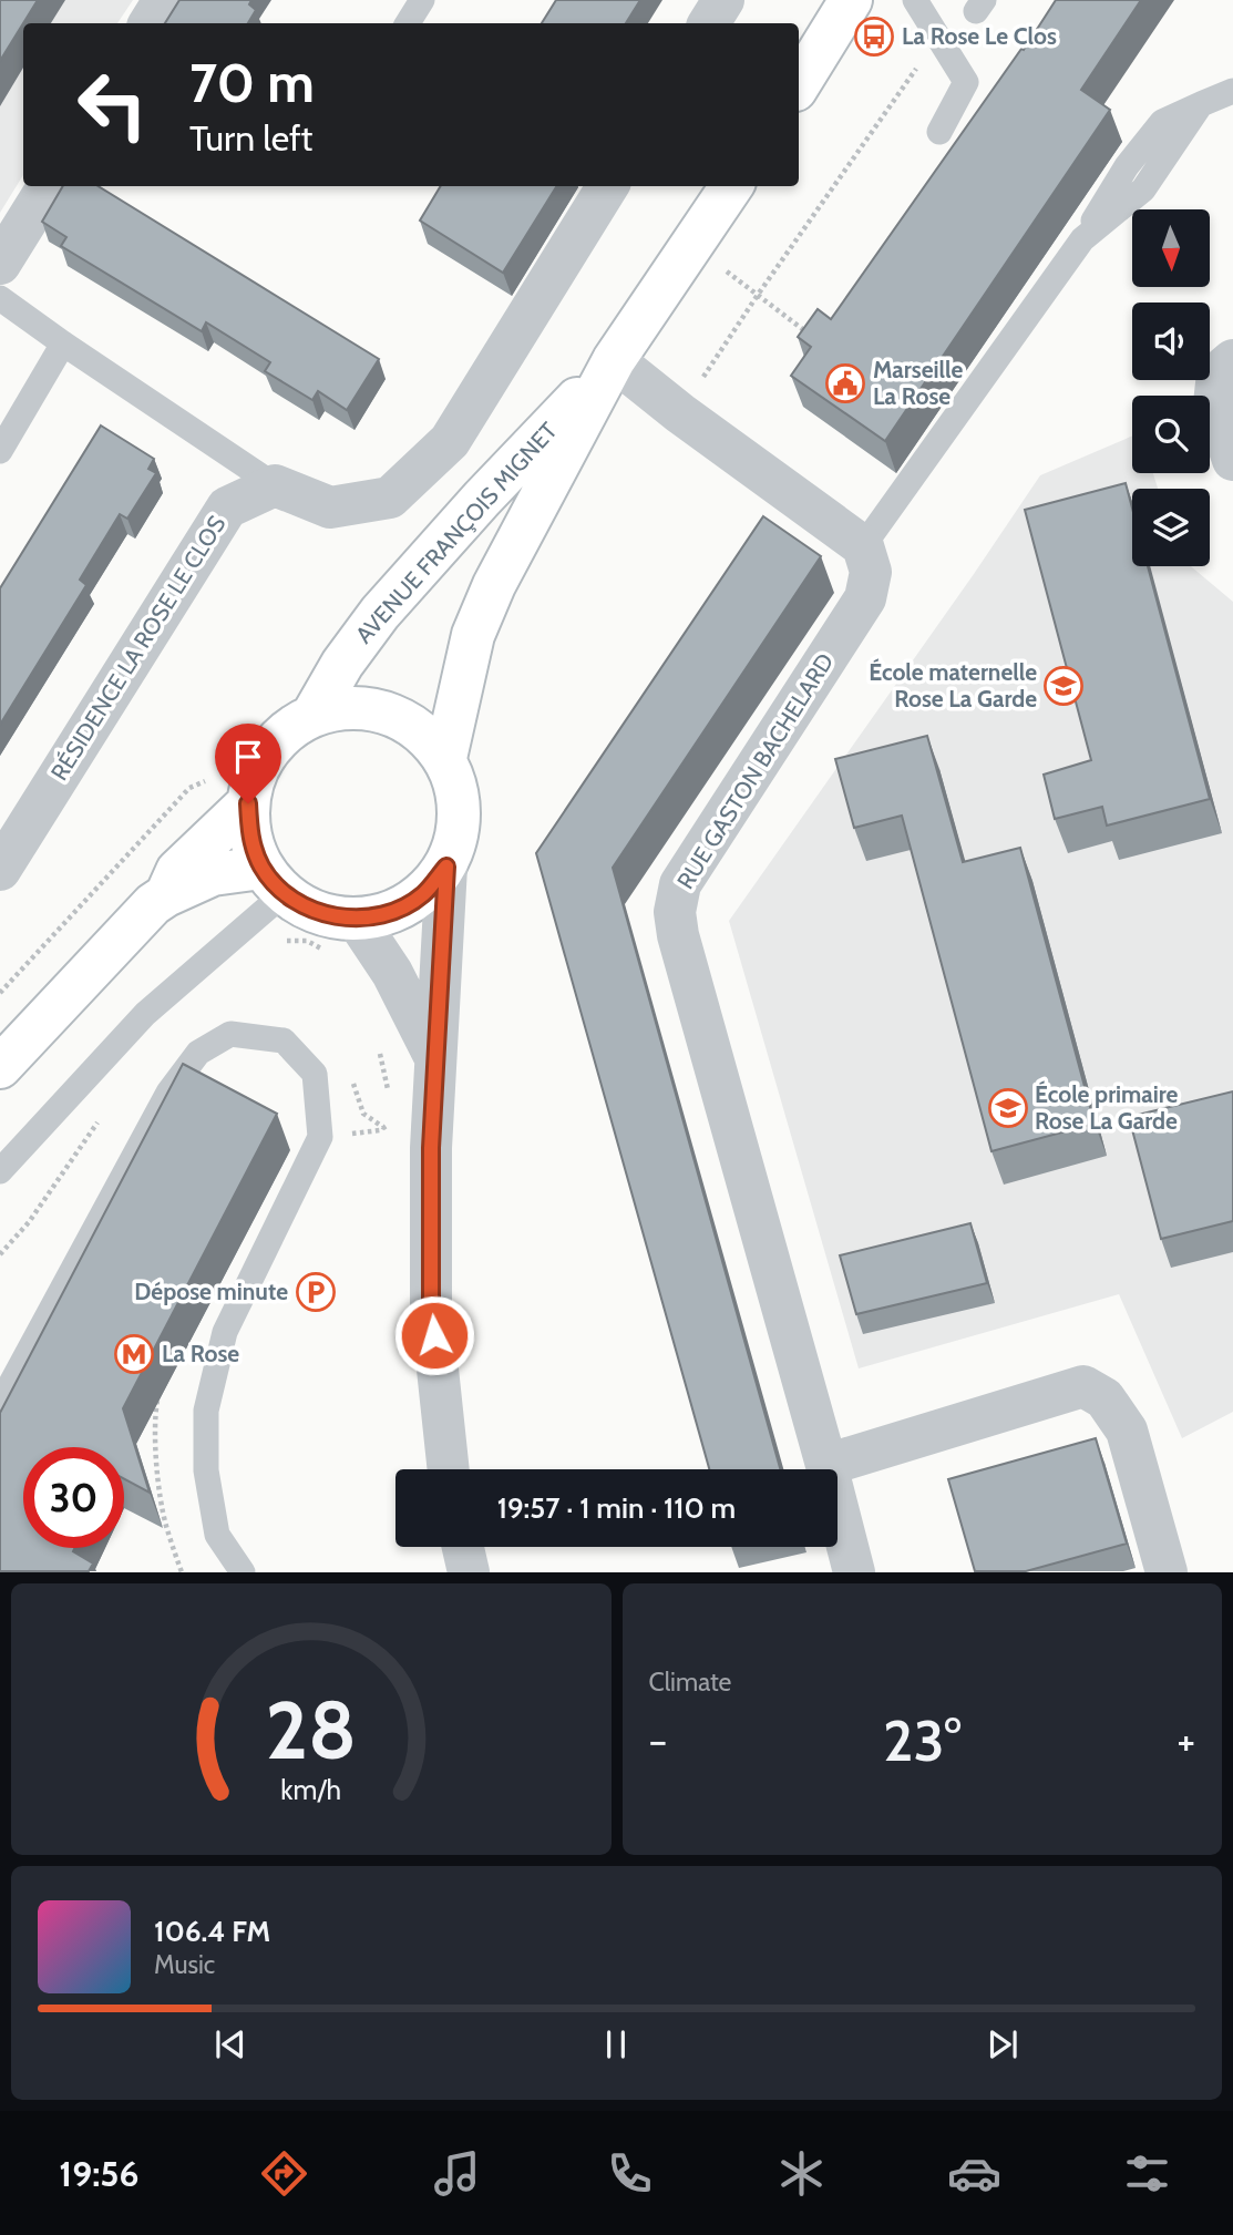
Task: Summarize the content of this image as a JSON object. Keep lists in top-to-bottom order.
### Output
{
  "streets": {
    "street": ["AVENUE FRANÇOIS MIGNET", "RÉSIDENCE LA ROSE LE CLOS", "RUE GASTON BACHELARD"]
  },
  "places": {
    "bus stop": ["La Rose Le Clos"],
    "public building": ["Marseille La Rose"],
    "school or university": ["École maternelle Rose La Garde", "École primaire Rose La Garde"],
    "parking": ["Dépose minute"],
    "metro station": ["La Rose"]
  },
  "north": "bottom",
  "page": {
    "turn": ["70 m", "Turn left"],
    "limit": "30",
    "trip": "19:57 · 1 min · 110 m",
    "tile": "Climate",
    "heat": ["−", "23°", "+"],
    "song": ["106.4 FM", "Music"],
    "tabs": "19:56",
    "gauge": ["28", "km/h"]
  }
}
